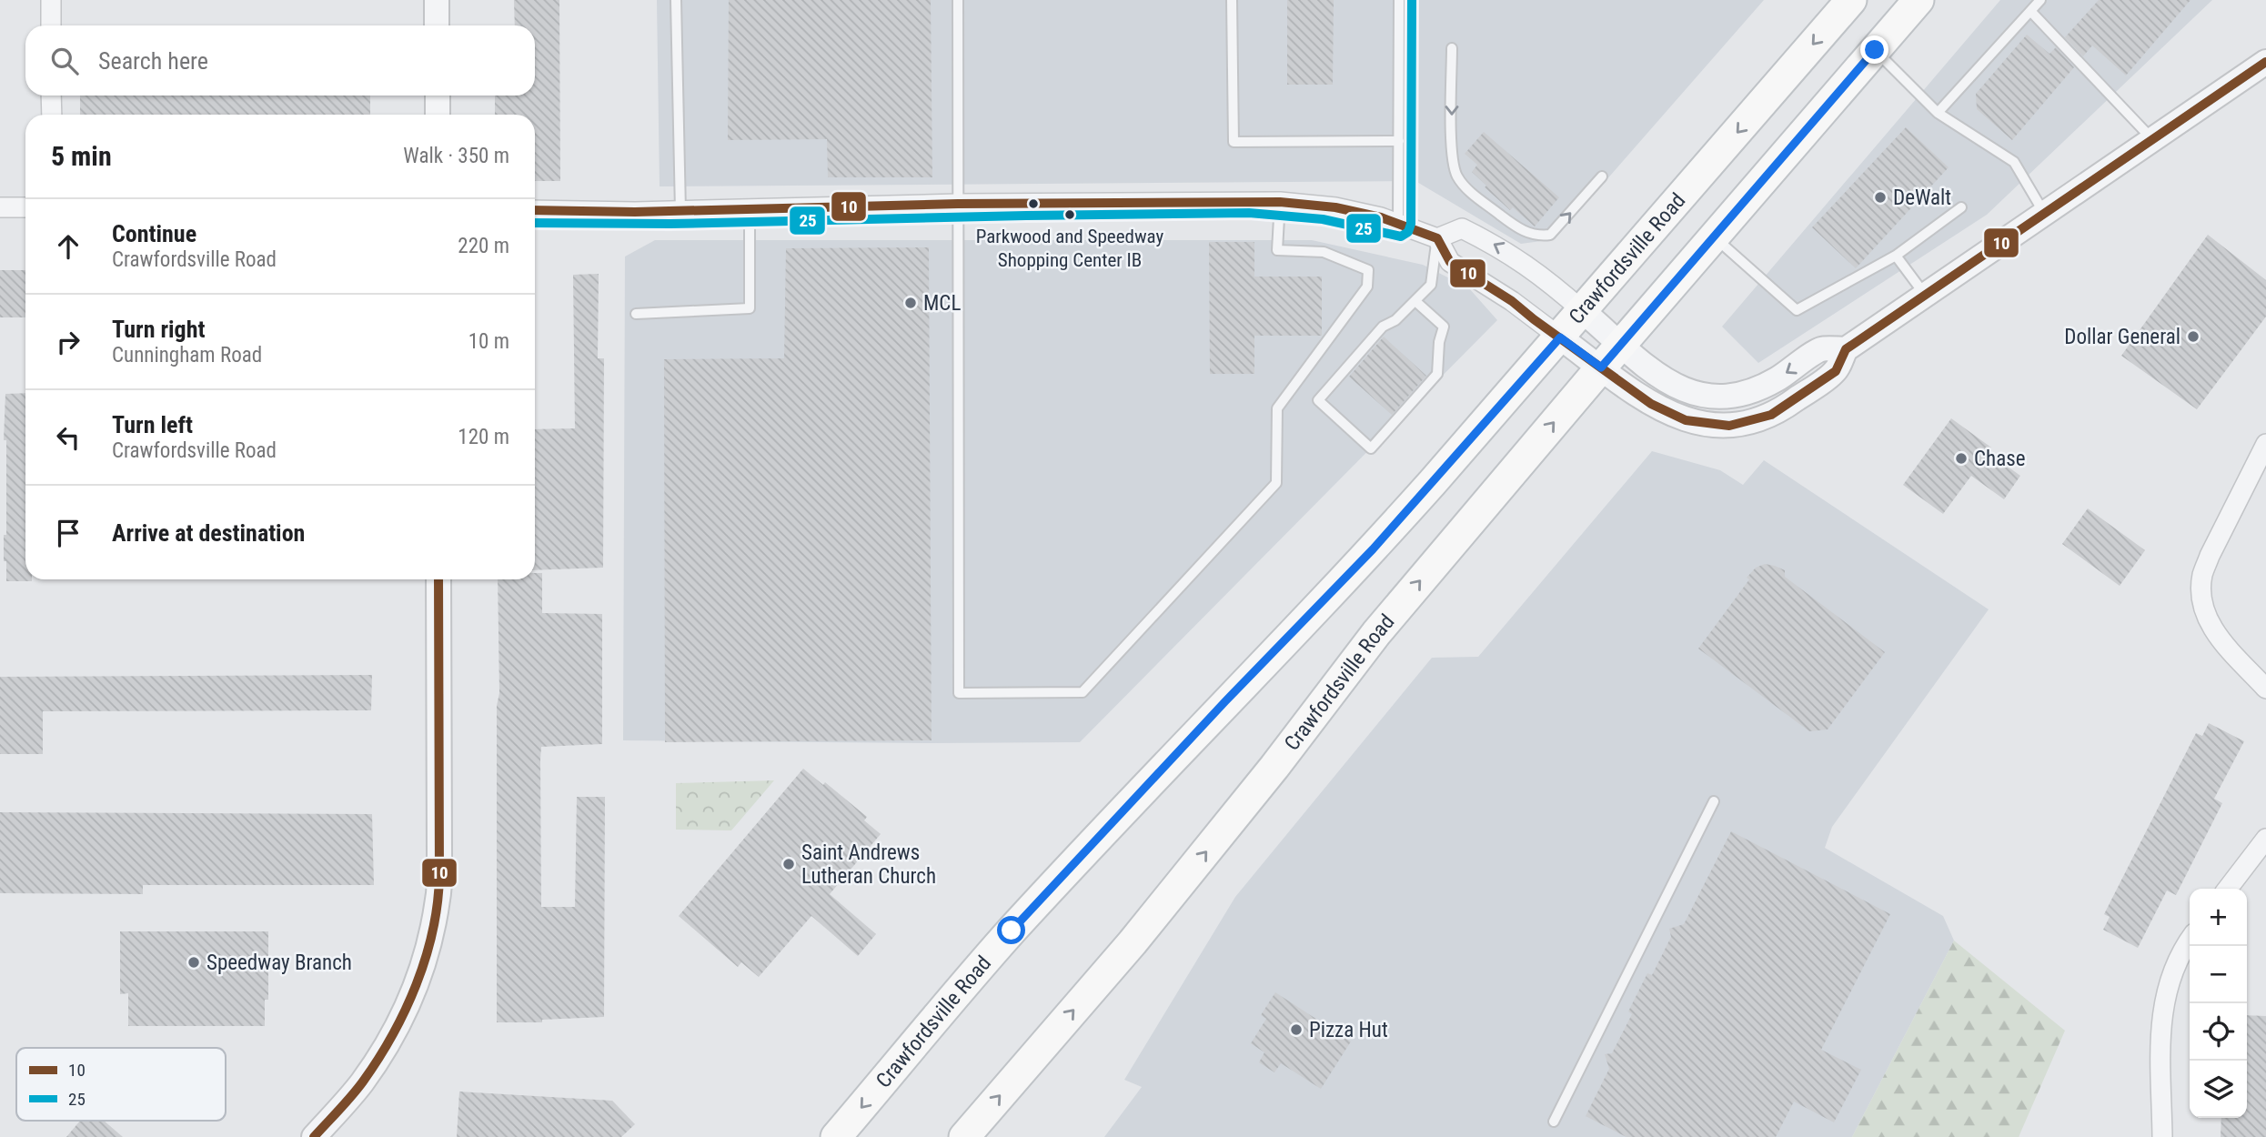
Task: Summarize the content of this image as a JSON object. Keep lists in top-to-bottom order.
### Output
{
  "streets": {
    "main road": ["Crawfordsville Road"]
  },
  "places": [
    "DeWalt",
    "Parkwood and Speedway Shopping Center IB",
    "MCL",
    "Dollar General",
    "Chase",
    "Saint Andrews Lutheran Church",
    "Speedway Branch",
    "Pizza Hut"
  ],
  "lines": ["transit line 25", "transit line 10"],
  "legend": ["10", "25"],
  "page": {
    "search": "Search here",
    "heading": ["5 min", "Walk · 350 m"],
    "list": [
      ["Continue", "Crawfordsville Road", "220 m"],
      ["Turn right", "Cunningham Road", "10 m"],
      ["Turn left", "Crawfordsville Road", "120 m"],
      "Arrive at destination"
    ],
    "map_buttons": ["+", "−"]
  }
}
